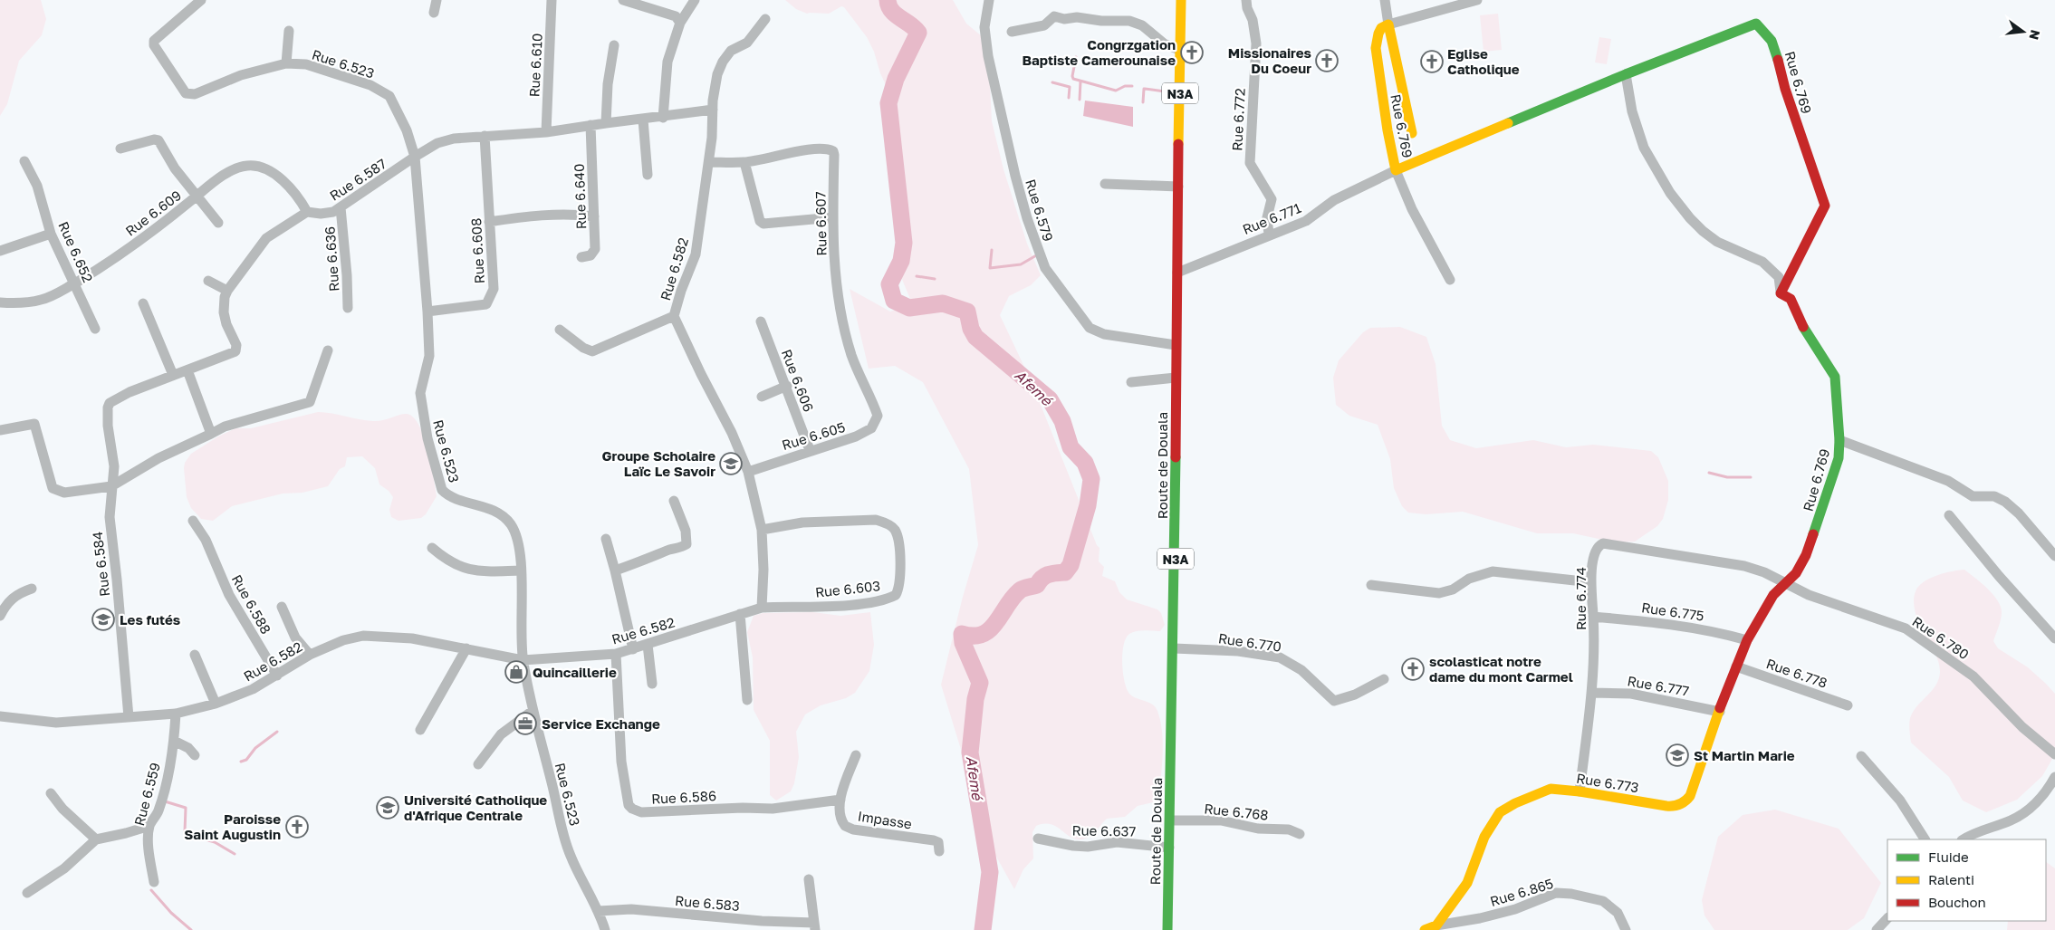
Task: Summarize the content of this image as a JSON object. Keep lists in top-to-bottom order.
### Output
{
  "streets": {
    "main road": [
      "Rue 6.769",
      "N3A",
      "Route de Douala",
      "Rue 6.773"
    ],
    "street": [
      "Rue 6.523",
      "Rue 6.610",
      "Rue 6.772",
      "Rue 6.587",
      "Rue 6.640",
      "Rue 6.579",
      "Rue 6.609",
      "Rue 6.771",
      "Rue 6.607",
      "Rue 6.608",
      "Rue 6.652",
      "Rue 6.636",
      "Rue 6.582",
      "Rue 6.606",
      "Rue 6.605",
      "Rue 6.584",
      "Rue 6.603",
      "Rue 6.774",
      "Rue 6.588",
      "Rue 6.775",
      "Rue 6.780",
      "Rue 6.770",
      "Rue 6.778",
      "Rue 6.777",
      "Rue 6.559",
      "Rue 6.586",
      "Rue 6.768",
      "Impasse",
      "Rue 6.637",
      "Rue 6.865",
      "Rue 6.583"
    ]
  },
  "crossings": [
    ["Rue 6.523", "Rue 6.587"],
    ["Rue 6.523", "Rue 6.608"],
    ["Rue 6.523", "Rue 6.582"],
    ["Rue 6.523", "Rue 6.583"],
    ["Rue 6.610", "Rue 6.587"],
    ["Rue 6.769", "Rue 6.771"],
    ["Rue 6.769", "Rue 6.774"],
    ["Rue 6.769", "Rue 6.775"],
    ["Rue 6.769", "Rue 6.780"],
    ["Rue 6.769", "Rue 6.773"],
    ["Rue 6.772", "Rue 6.771"],
    ["Rue 6.587", "Rue 6.640"],
    ["Rue 6.587", "Rue 6.609"],
    ["Rue 6.587", "Rue 6.608"],
    ["Rue 6.587", "Rue 6.636"],
    ["Rue 6.587", "Rue 6.582"],
    ["Rue 6.579", "Route de Douala"],
    ["Rue 6.609", "Rue 6.652"],
    ["Rue 6.771", "Route de Douala"],
    ["Rue 6.607", "Rue 6.582"],
    ["Rue 6.607", "Rue 6.605"],
    ["Rue 6.582", "Rue 6.605"],
    ["Rue 6.582", "Rue 6.584"],
    ["Rue 6.582", "Rue 6.603"],
    ["Rue 6.582", "Rue 6.588"],
    ["Rue 6.582", "Rue 6.559"],
    ["Rue 6.582", "Rue 6.586"],
    ["Rue 6.606", "Rue 6.605"],
    ["Route de Douala", "Rue 6.770"],
    ["Route de Douala", "Rue 6.768"],
    ["Route de Douala", "Rue 6.637"],
    ["Rue 6.774", "Rue 6.775"],
    ["Rue 6.774", "Rue 6.780"],
    ["Rue 6.774", "Rue 6.777"],
    ["Rue 6.774", "Rue 6.773"],
    ["Rue 6.775", "Rue 6.773"],
    ["Rue 6.778", "Rue 6.773"],
    ["Rue 6.777", "Rue 6.773"],
    ["Rue 6.773", "Rue 6.865"],
    ["Rue 6.586", "Impasse"]
  ],
  "water": ["Afemé"],
  "places": {
    "church": [
      "Congrzgation Baptiste Camerounaise",
      "Missionaires Du Coeur",
      "Eglise Catholique",
      "scolasticat notre dame du mont Carmel",
      "Paroisse Saint Augustin"
    ],
    "school or university": [
      "Groupe Scholaire Laïc Le Savoir",
      "Les futés",
      "St Martin Marie",
      "Université Catholique d'Afrique Centrale"
    ],
    "shop": ["Quincaillerie"],
    "office": ["Service Exchange"]
  },
  "legend": ["Fluide", "Ralenti", "Bouchon"],
  "north": "right"
}
